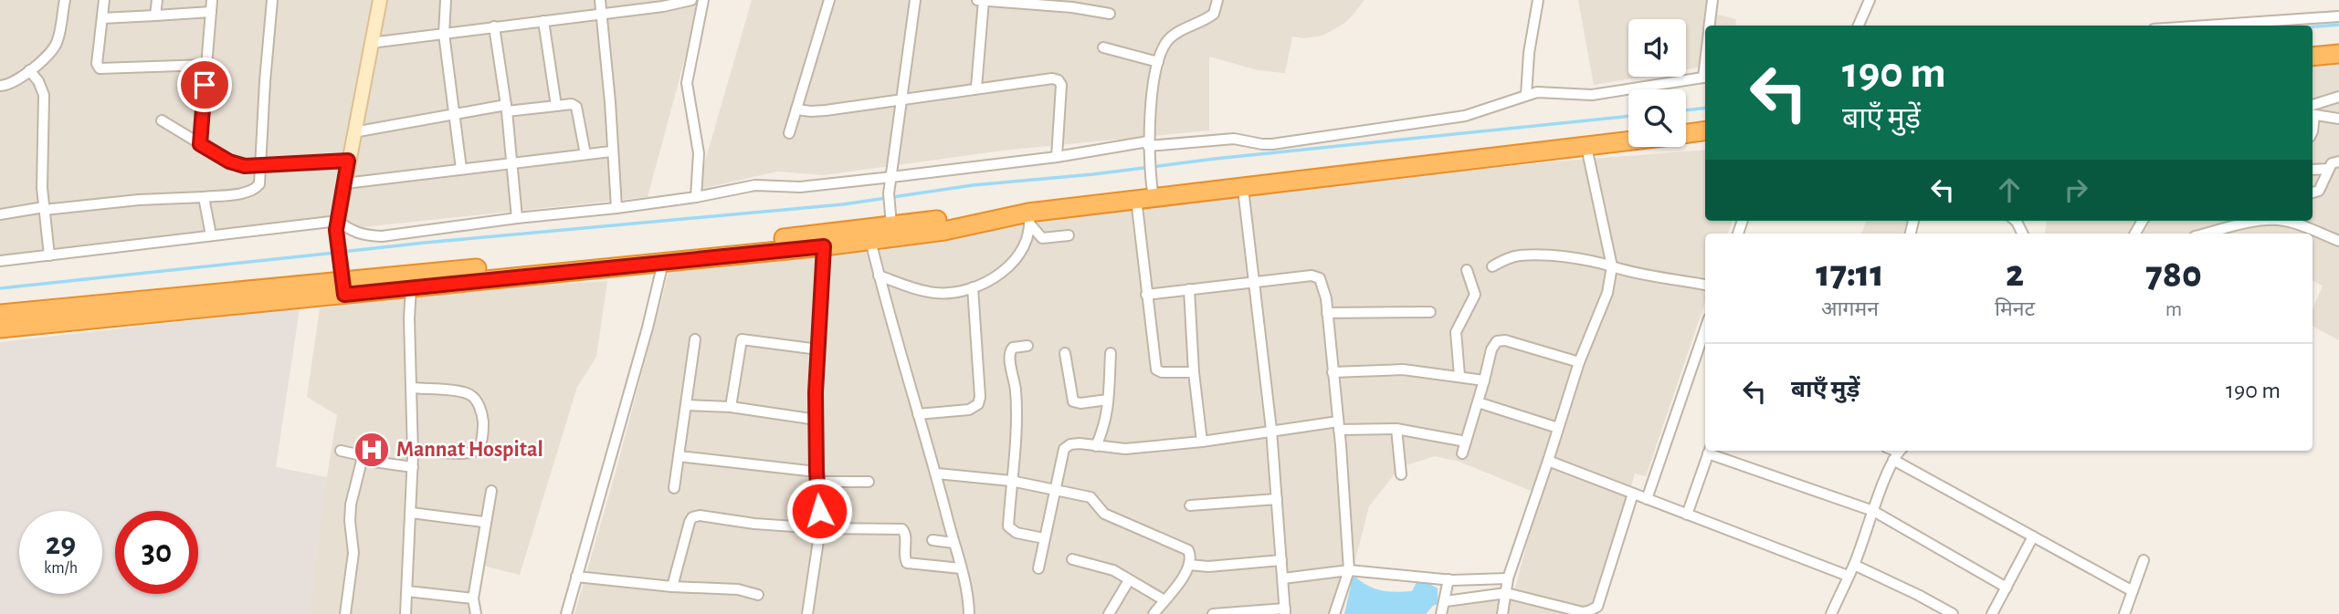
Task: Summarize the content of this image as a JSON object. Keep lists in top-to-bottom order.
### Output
{
  "places": {
    "hospital": ["Mannat Hospital"]
  },
  "page": {
    "turn": ["190 m", "बाएँ मुड़ें"],
    "eta": [
      "17:11",
      "आगमन",
      "2",
      "मिनट",
      "780",
      "m"
    ],
    "list": [
      {
        "name": "बाएँ मुड़ें",
        "value": "190 m"
      }
    ],
    "speed": "29 km/h",
    "limit": "30"
  }
}
